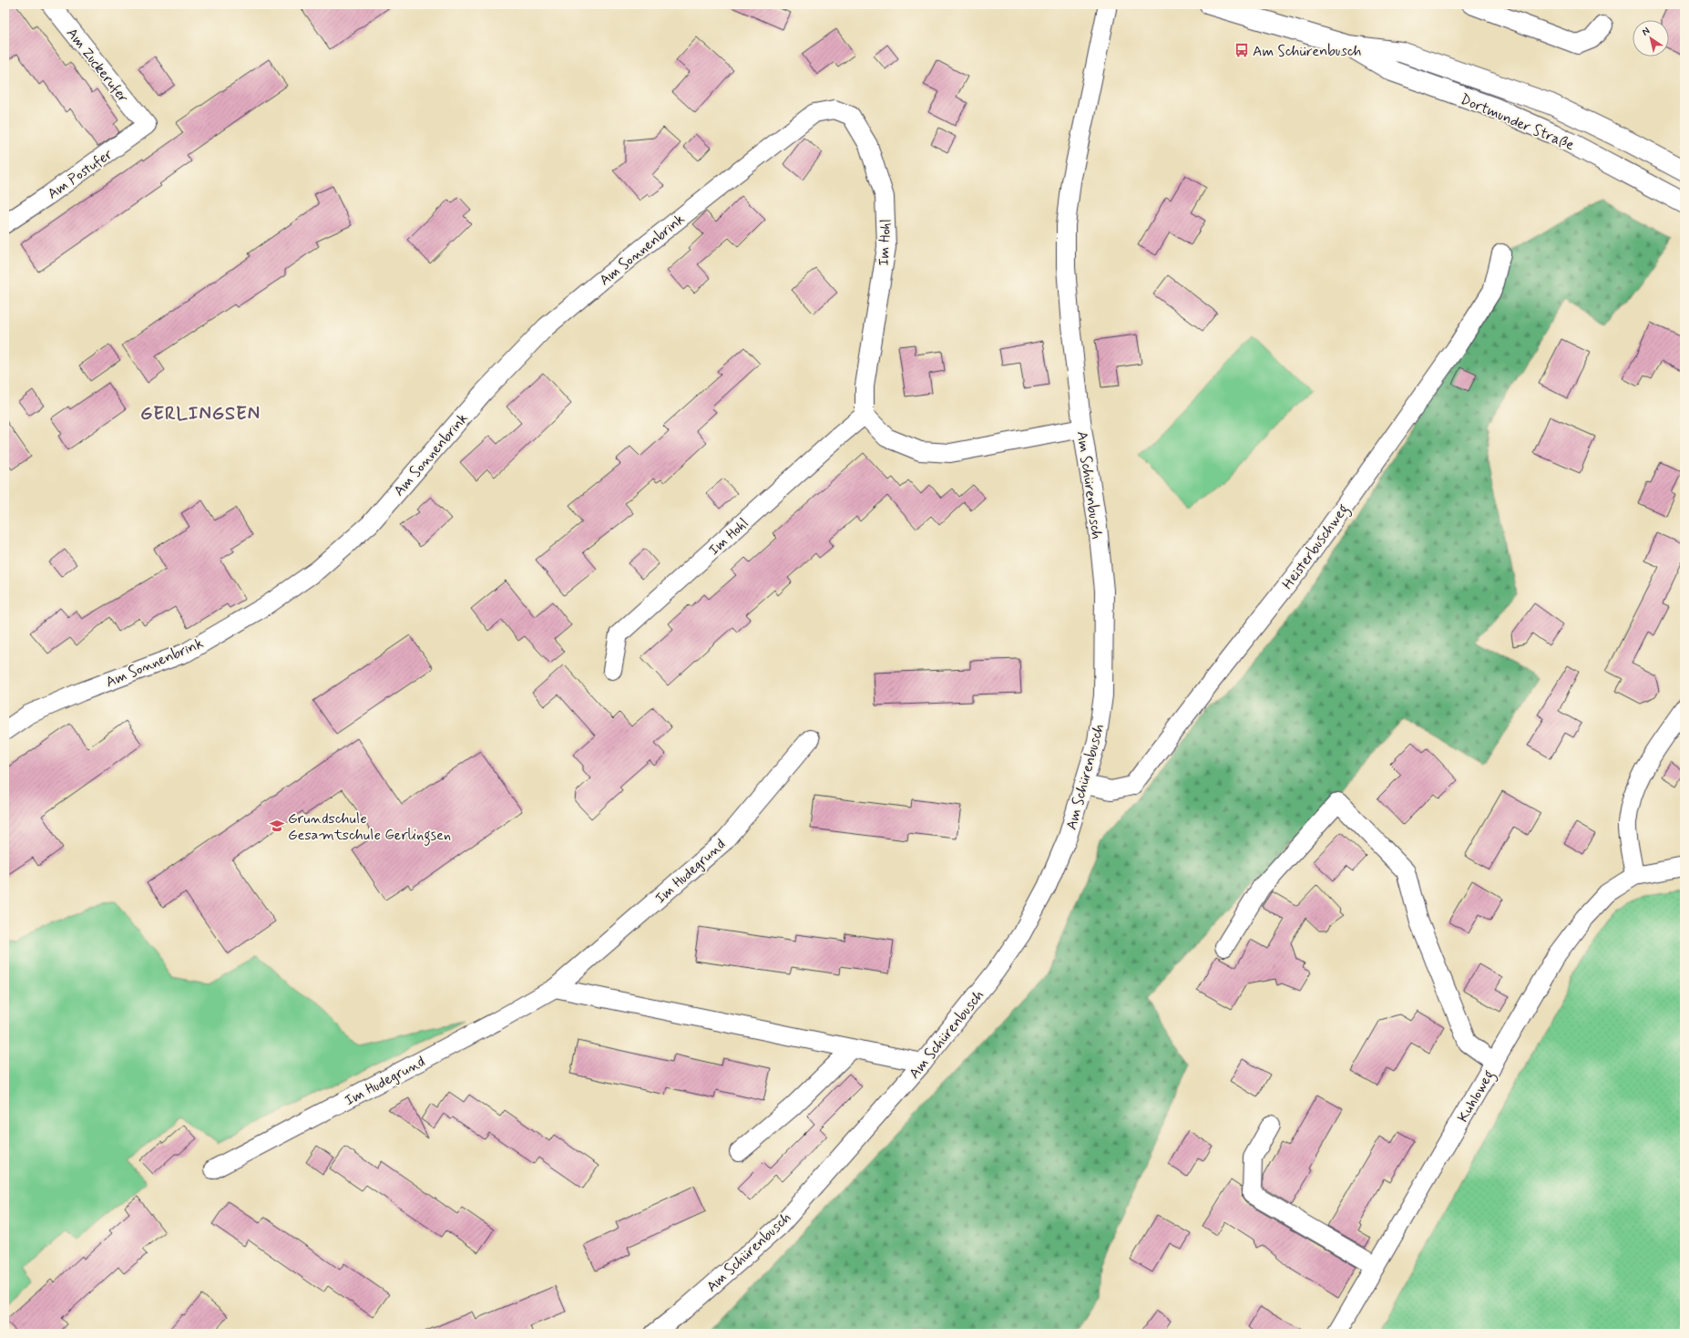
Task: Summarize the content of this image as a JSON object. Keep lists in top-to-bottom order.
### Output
{
  "streets": {
    "main road": ["Dortmunder Straße"],
    "street": [
      "Am Zuckerufer",
      "Am Postufer",
      "Im Hohl",
      "Am Sonnenbrink",
      "Am Schürenbusch",
      "Heisterbuschweg",
      "Im Hudegrund",
      "Kuhloweg"
    ]
  },
  "crossings": [
    ["Am Zuckerufer", "Am Postufer"],
    ["Im Hohl", "Am Sonnenbrink"],
    ["Am Schürenbusch", "Heisterbuschweg"]
  ],
  "districts": ["GERLINGSEN"],
  "places": {
    "bus stop": ["Am Schürenbusch"],
    "school or university": ["Grundschule Gesamtschule Gerlingsen"]
  },
  "north": "top left"
}
